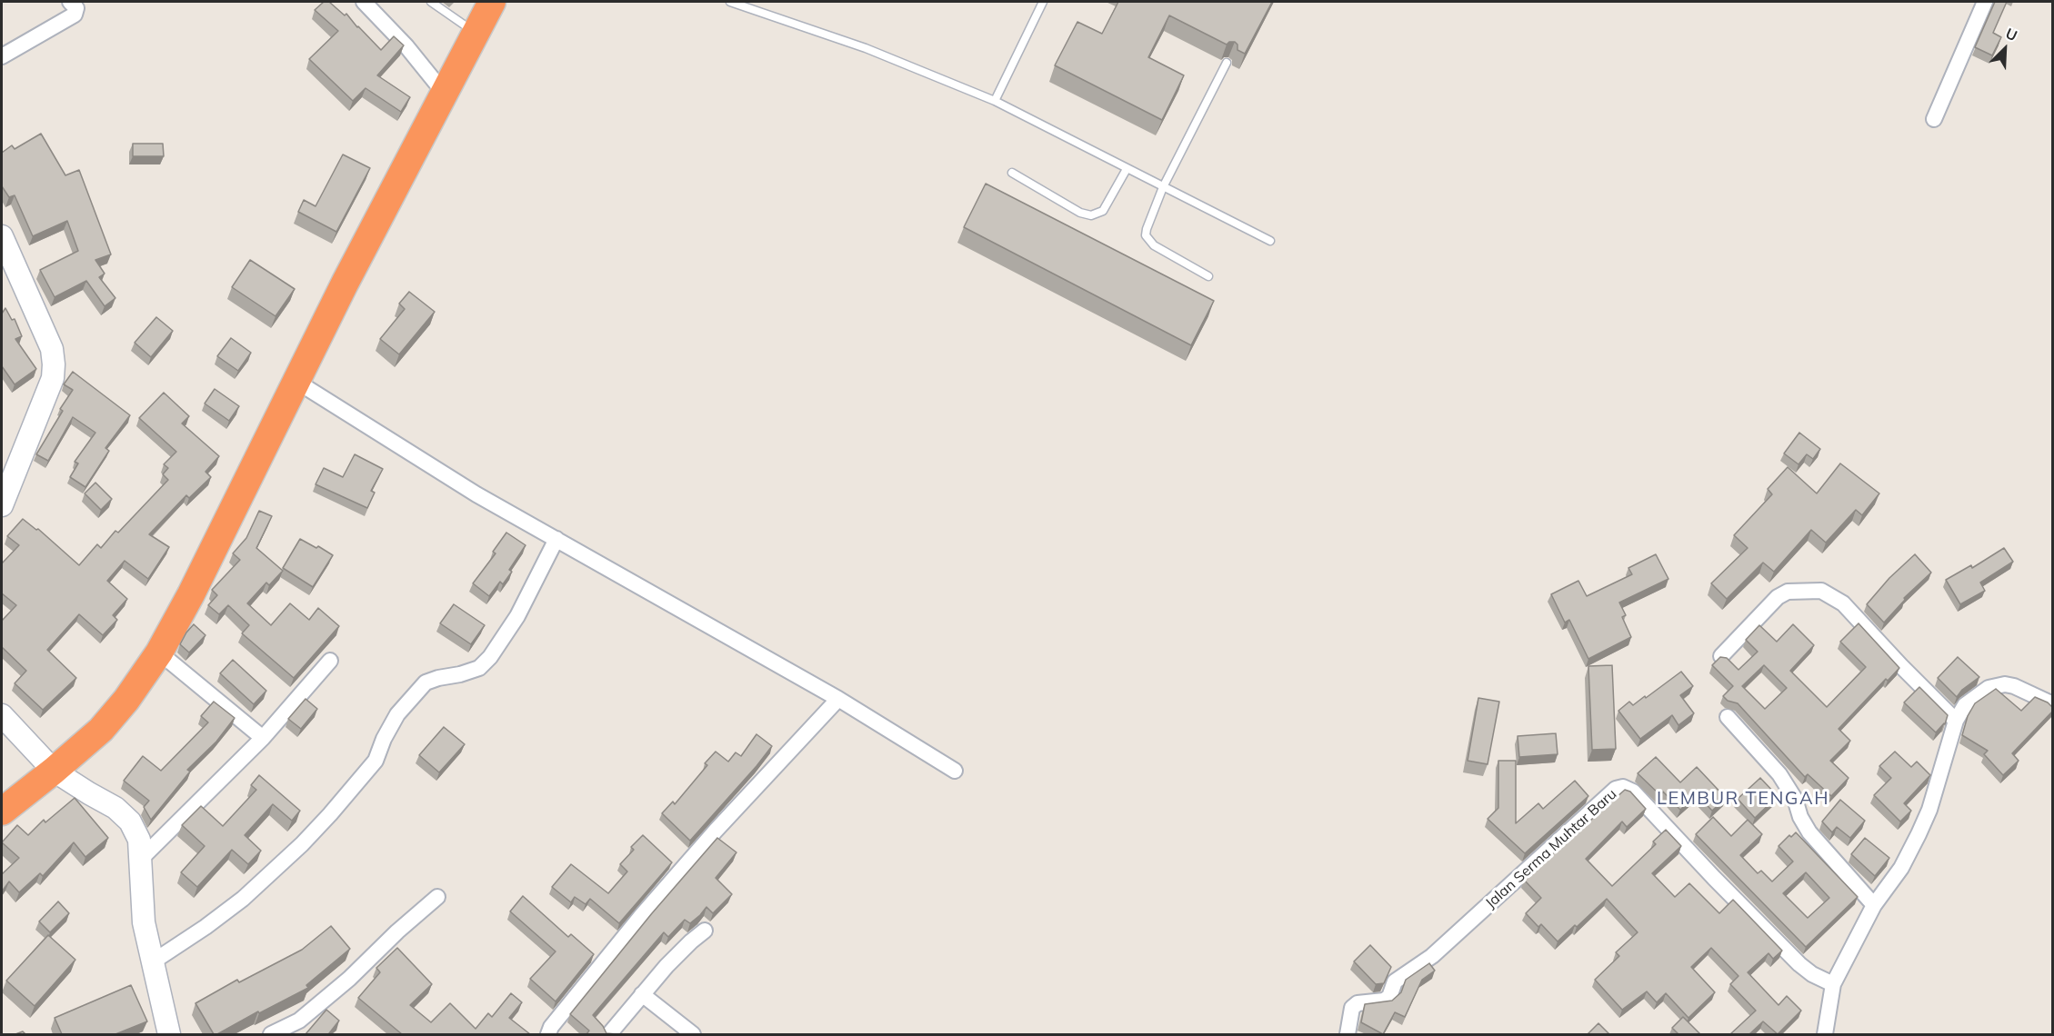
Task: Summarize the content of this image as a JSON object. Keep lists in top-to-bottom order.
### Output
{
  "streets": {
    "street": ["Jalan Serma Muhtar Baru"]
  },
  "districts": ["LEMBUR TENGAH"],
  "north": "top right"
}
